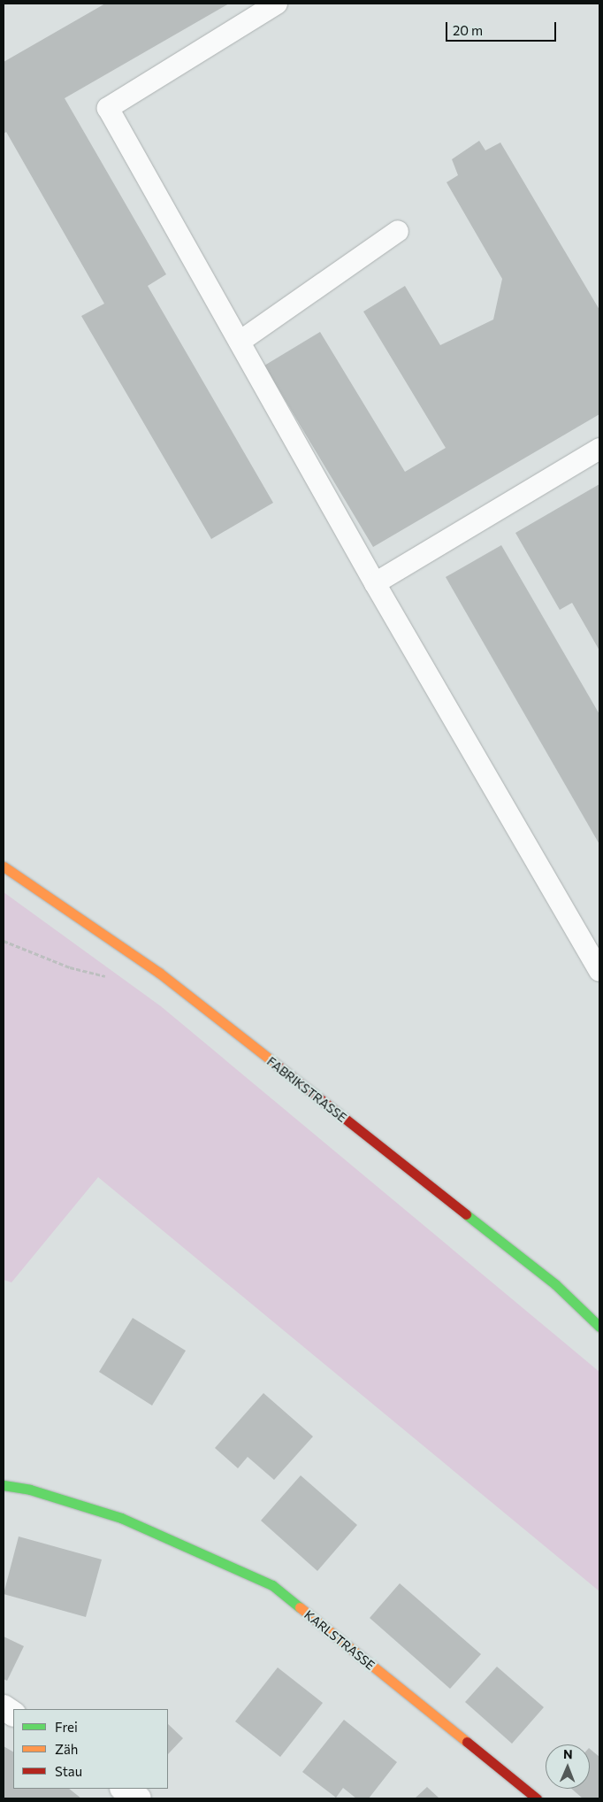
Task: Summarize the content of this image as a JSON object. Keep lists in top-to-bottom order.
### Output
{
  "streets": {
    "street": ["FABRIKSTRASSE", "KARLSTRASSE"]
  },
  "legend": ["Frei", "Zäh", "Stau"],
  "scale_bar": "20 m",
  "north": "top"
}
